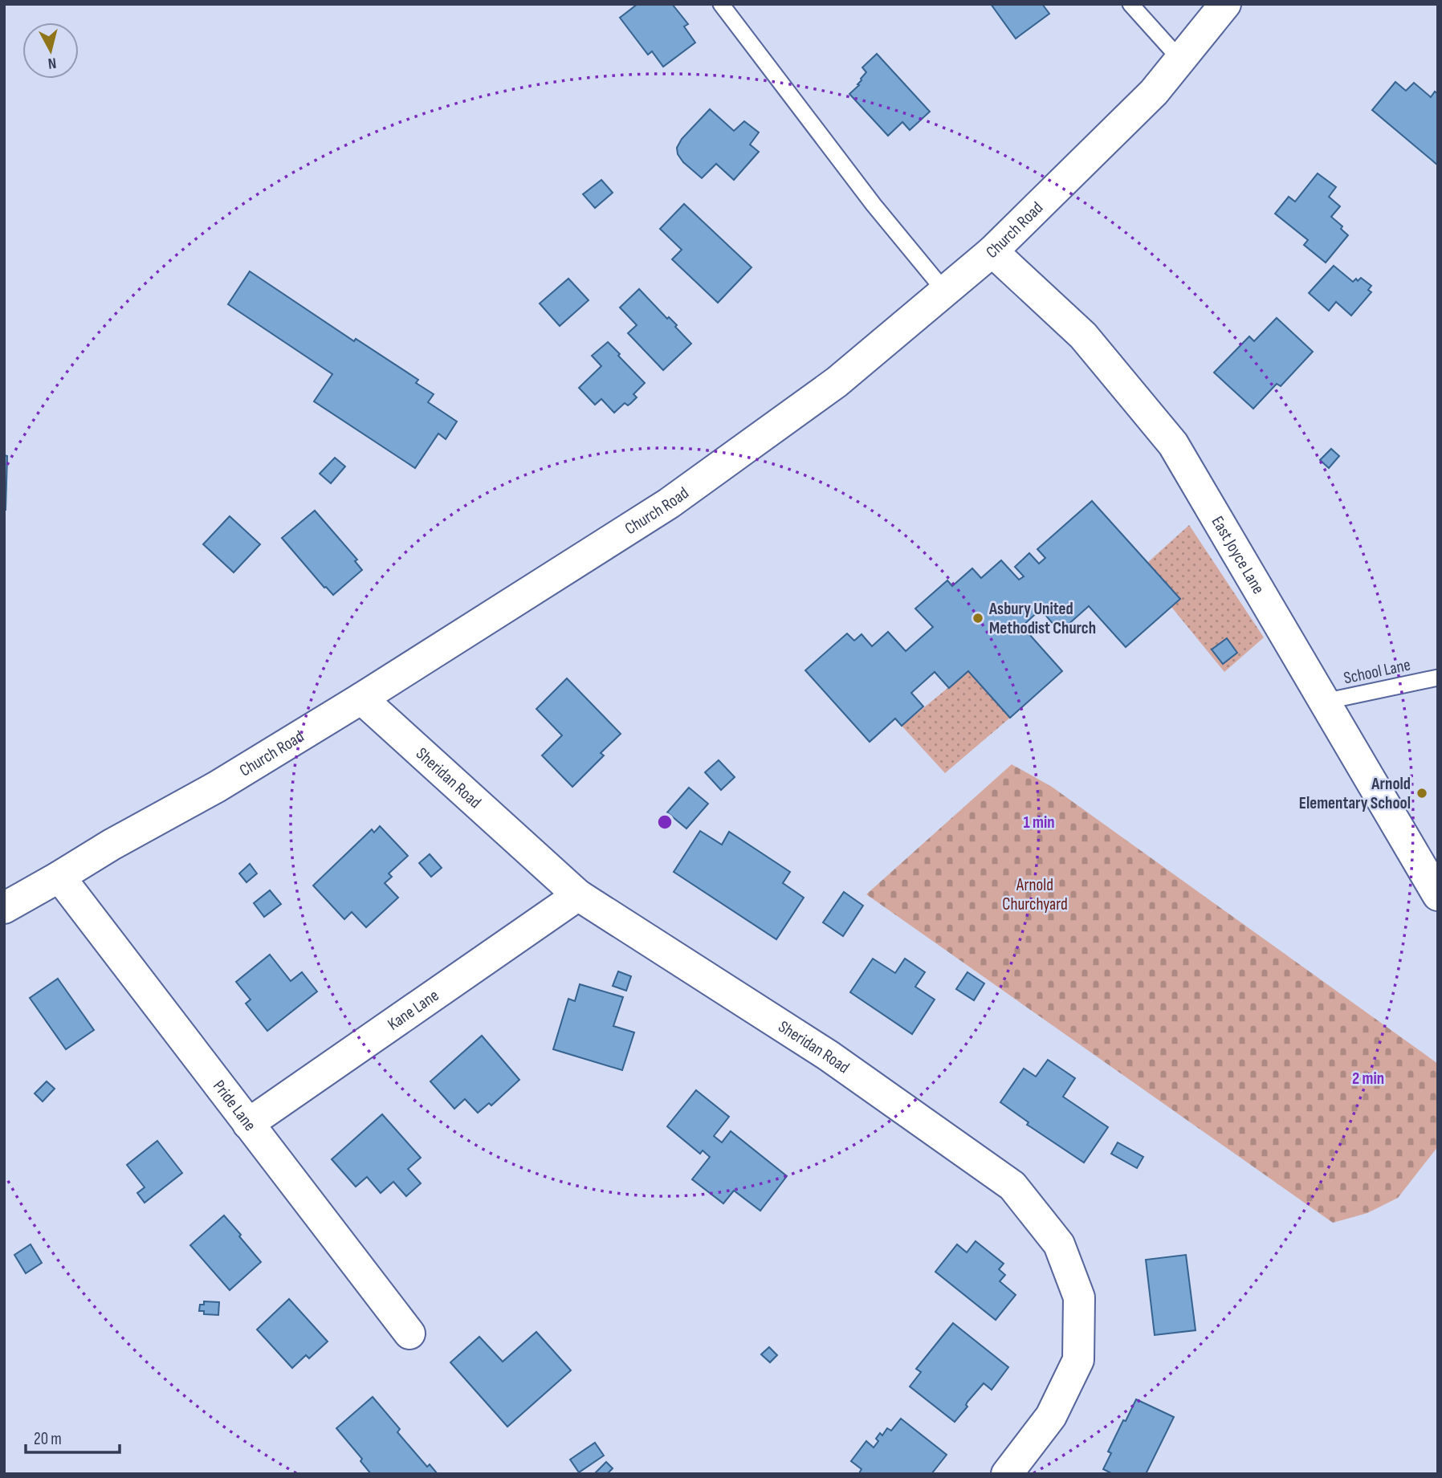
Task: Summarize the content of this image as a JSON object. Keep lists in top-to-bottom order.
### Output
{
  "streets": {
    "street": [
      "Church Road",
      "East Joyce Lane",
      "Sheridan Road",
      "Kane Lane",
      "Pride Lane"
    ],
    "lane": ["School Lane"]
  },
  "crossings": [
    ["Church Road", "East Joyce Lane"],
    ["Church Road", "Sheridan Road"],
    ["Church Road", "Pride Lane"],
    ["East Joyce Lane", "School Lane"],
    ["Sheridan Road", "Kane Lane"],
    ["Kane Lane", "Pride Lane"]
  ],
  "parks": ["Arnold Churchyard"],
  "places": ["Asbury United Methodist Church", "Arnold Elementary School"],
  "scale_bar": "20 m",
  "north": "bottom",
  "rings": ["1 min", "2 min"]
}
